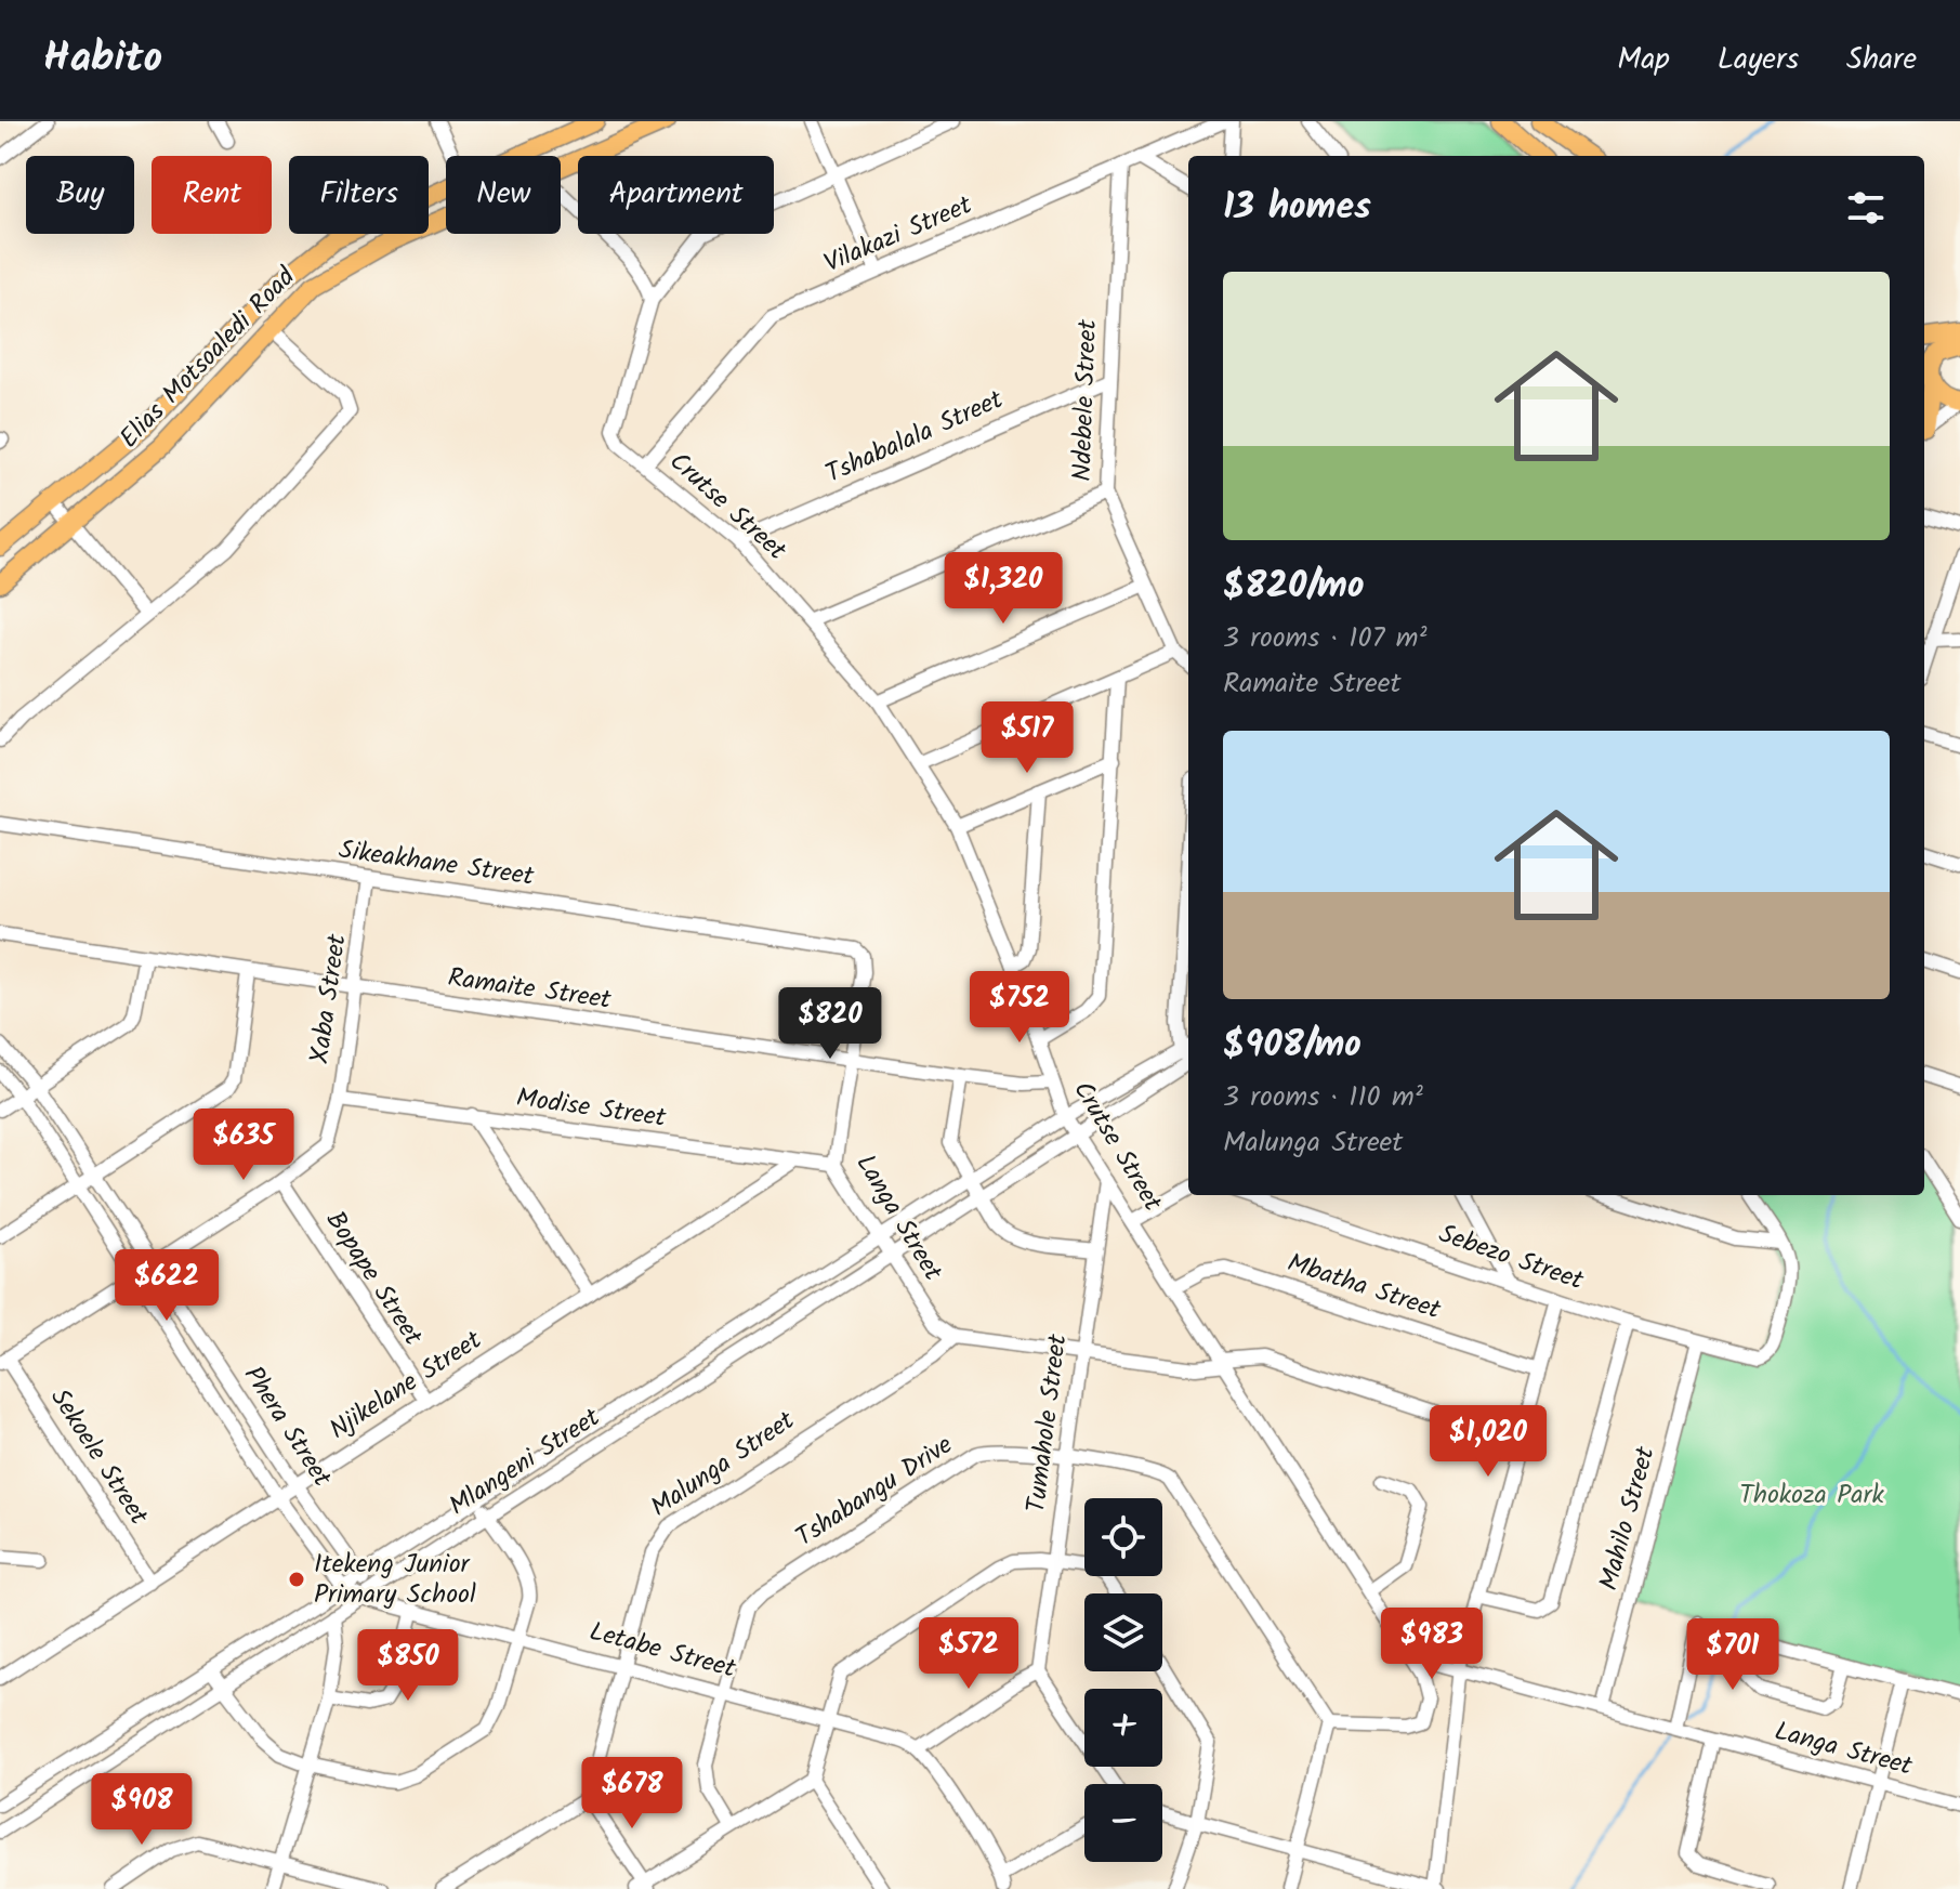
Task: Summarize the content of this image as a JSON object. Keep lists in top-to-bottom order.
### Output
{
  "streets": {
    "main road": ["Elias Motsoaledi Road"],
    "street": [
      "Vilakazi Street",
      "Ndebele Street",
      "Tshabalala Street",
      "Crutse Street",
      "Sikeakhane Street",
      "Ramaite Street",
      "Xaba Street",
      "Modise Street",
      "Langa Street",
      "Sebezo Street",
      "Bopape Street",
      "Mbatha Street",
      "Njikelane Street",
      "Tumahole Street",
      "Phera Street",
      "Sekoele Street",
      "Mlangeni Street",
      "Malunga Street",
      "Tshabangu Drive",
      "Mahilo Street",
      "Letabe Street"
    ]
  },
  "crossings": [
    ["Vilakazi Street", "Ndebele Street"],
    ["Vilakazi Street", "Crutse Street"],
    ["Ndebele Street", "Tshabalala Street"],
    ["Tshabalala Street", "Crutse Street"],
    ["Crutse Street", "Ramaite Street"],
    ["Crutse Street", "Langa Street"],
    ["Crutse Street", "Mbatha Street"],
    ["Crutse Street", "Tumahole Street"],
    ["Crutse Street", "Mlangeni Street"],
    ["Crutse Street", "Tshabangu Drive"],
    ["Sikeakhane Street", "Xaba Street"],
    ["Sikeakhane Street", "Langa Street"],
    ["Ramaite Street", "Xaba Street"],
    ["Ramaite Street", "Langa Street"],
    ["Xaba Street", "Modise Street"],
    ["Xaba Street", "Bopape Street"],
    ["Xaba Street", "Phera Street"],
    ["Xaba Street", "Sekoele Street"],
    ["Modise Street", "Langa Street"],
    ["Modise Street", "Njikelane Street"],
    ["Langa Street", "Mlangeni Street"],
    ["Langa Street", "Malunga Street"],
    ["Langa Street", "Mahilo Street"],
    ["Sebezo Street", "Mahilo Street"],
    ["Bopape Street", "Njikelane Street"],
    ["Njikelane Street", "Phera Street"],
    ["Njikelane Street", "Sekoele Street"],
    ["Tumahole Street", "Tshabangu Drive"],
    ["Phera Street", "Mlangeni Street"],
    ["Phera Street", "Letabe Street"],
    ["Mlangeni Street", "Letabe Street"],
    ["Malunga Street", "Letabe Street"],
    ["Tshabangu Drive", "Letabe Street"]
  ],
  "parks": ["Thokoza Park"],
  "places": ["Itekeng Junior Primary School"],
  "page": {
    "header": "Habito",
    "nav": ["Map", "Layers", "Share"],
    "chip": [
      "Buy",
      "Rent",
      "Filters",
      "New",
      "Apartment"
    ],
    "heading": "13 homes",
    "list": [
      {
        "name": "$820/mo",
        "note": "3 rooms · 107 m² · Ramaite Street"
      },
      {
        "name": "$908/mo",
        "note": "3 rooms · 110 m² · Malunga Street"
      }
    ],
    "price": [
      "$1,320",
      "$517",
      "$752",
      "$820",
      "$635",
      "$622",
      "$1,020",
      "$983",
      "$572",
      "$701",
      "$850",
      "$678",
      "$908"
    ],
    "map_buttons": ["+", "−"]
  }
}
